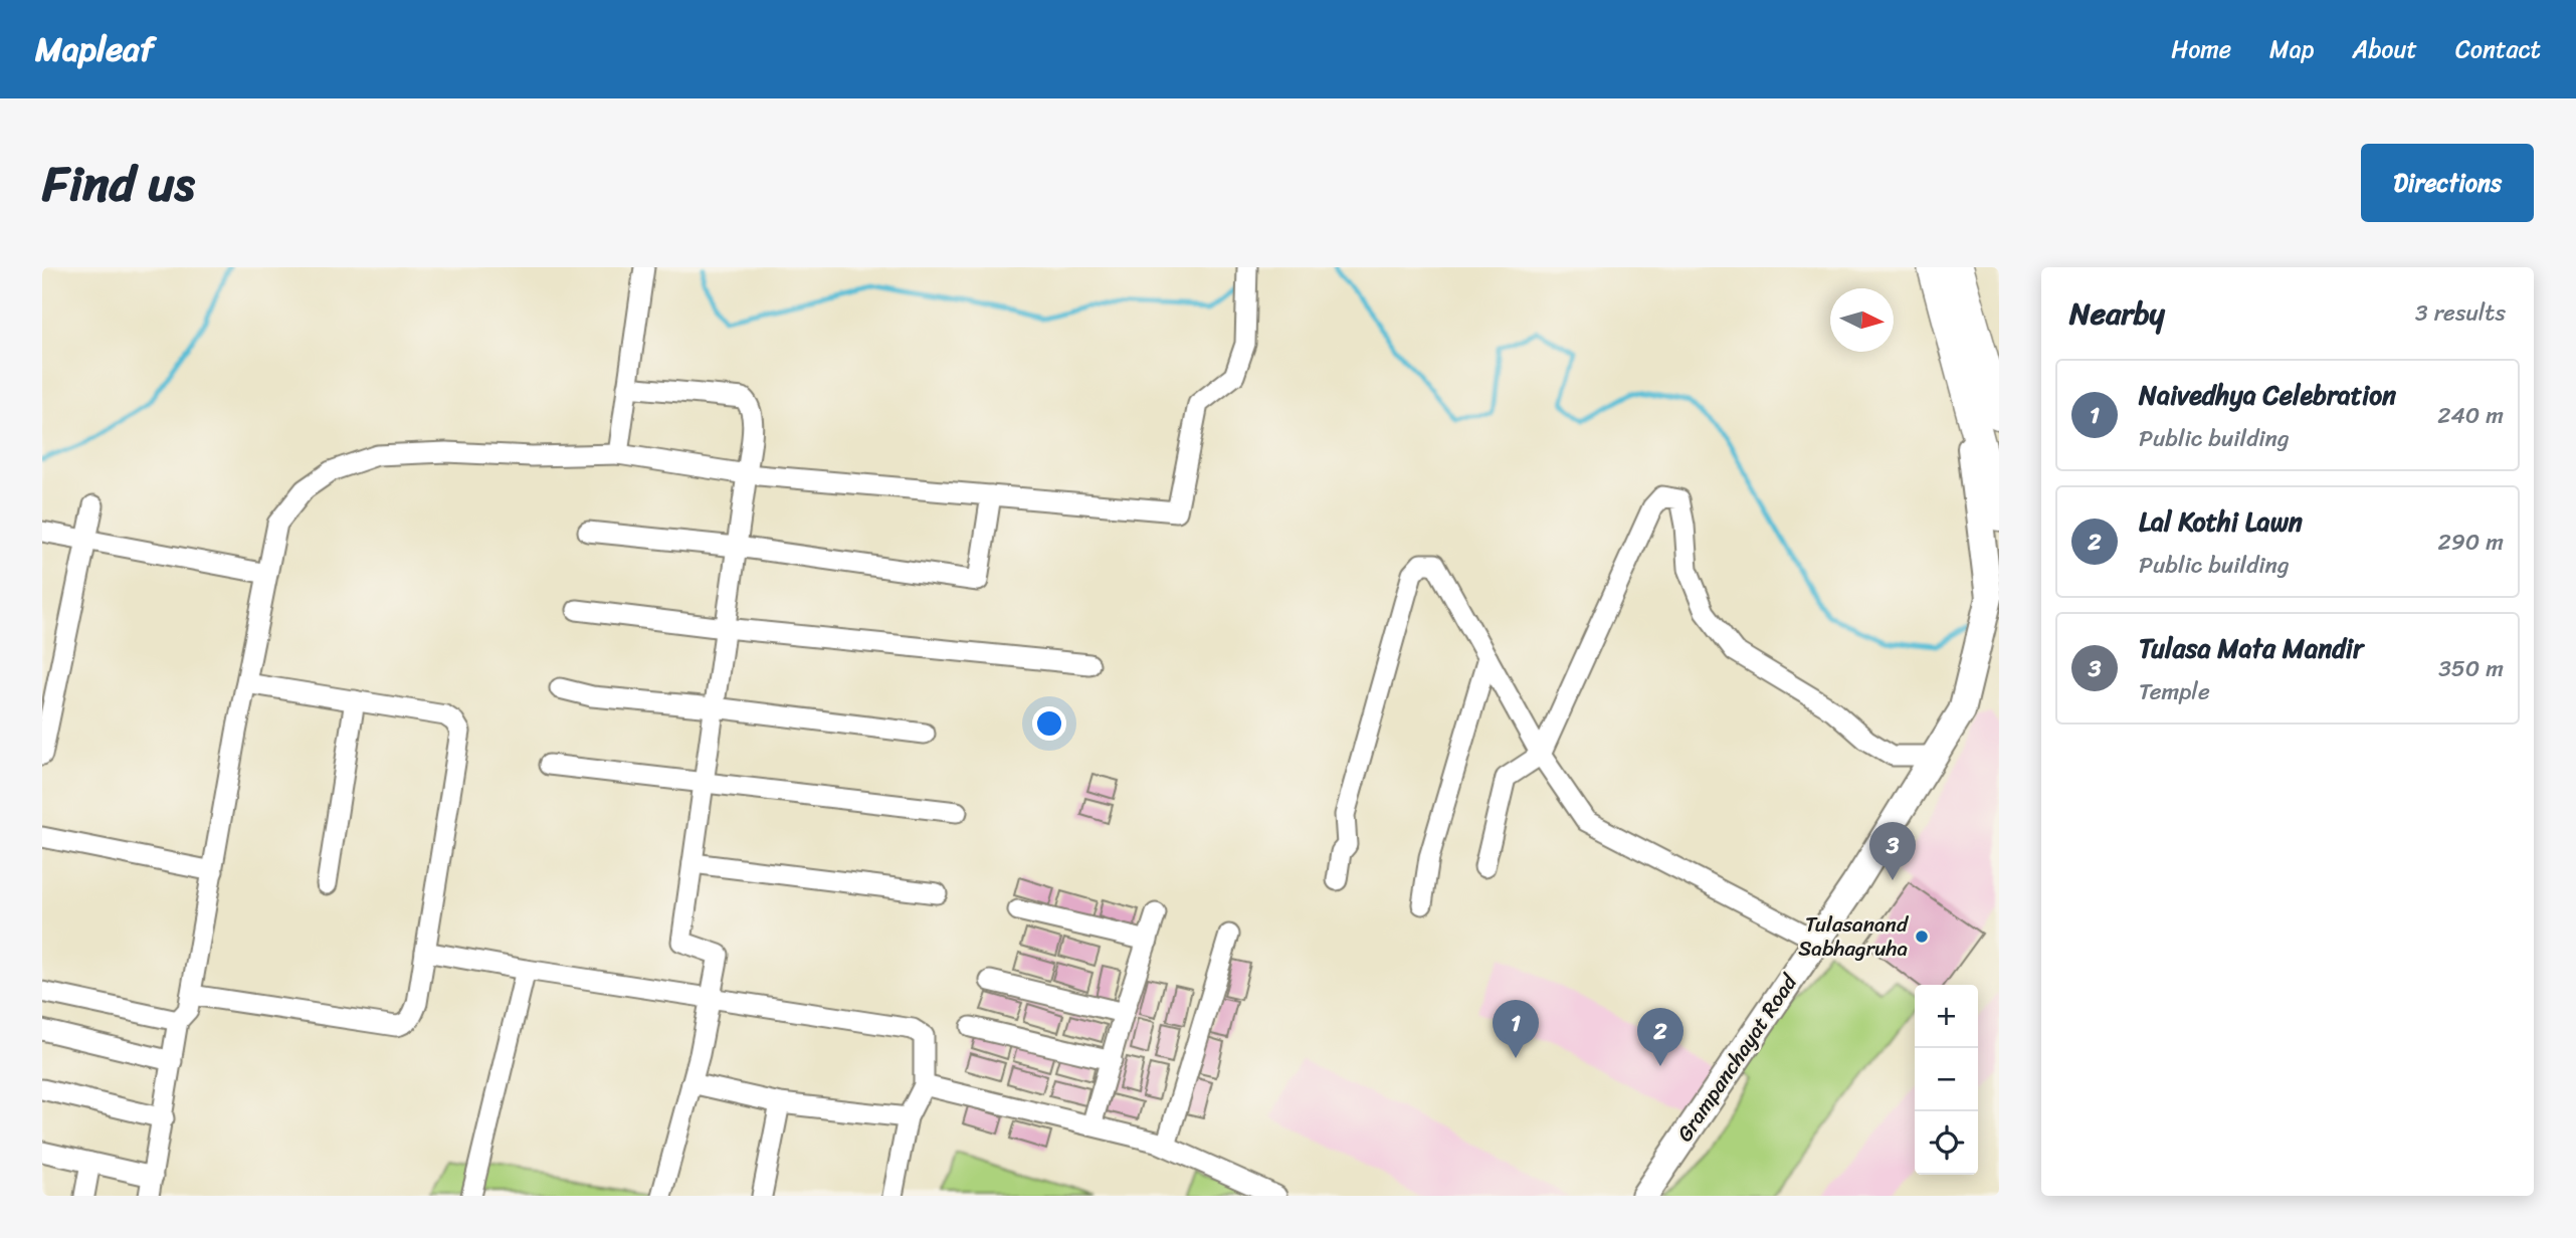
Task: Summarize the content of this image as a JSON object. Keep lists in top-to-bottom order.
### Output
{
  "streets": {
    "street": ["Grampanchayat Road"]
  },
  "places": ["Tulasanand Sabhagruha"],
  "north": "right",
  "page": {
    "header": "Mapleaf",
    "nav": [
      "Home",
      "Map",
      "About",
      "Contact"
    ],
    "title": "Find us",
    "buttons": "Directions",
    "heading": ["Nearby", "3 results"],
    "list": [
      {
        "mark": "1",
        "name": "Naivedhya Celebration",
        "note": "Public building",
        "value": "240 m"
      },
      {
        "mark": "2",
        "name": "Lal Kothi Lawn",
        "note": "Public building",
        "value": "290 m"
      },
      {
        "mark": "3",
        "name": "Tulasa Mata Mandir",
        "note": "Temple",
        "value": "350 m"
      }
    ],
    "pins": ["3", "1", "2"],
    "map_buttons": ["+", "−"]
  }
}
